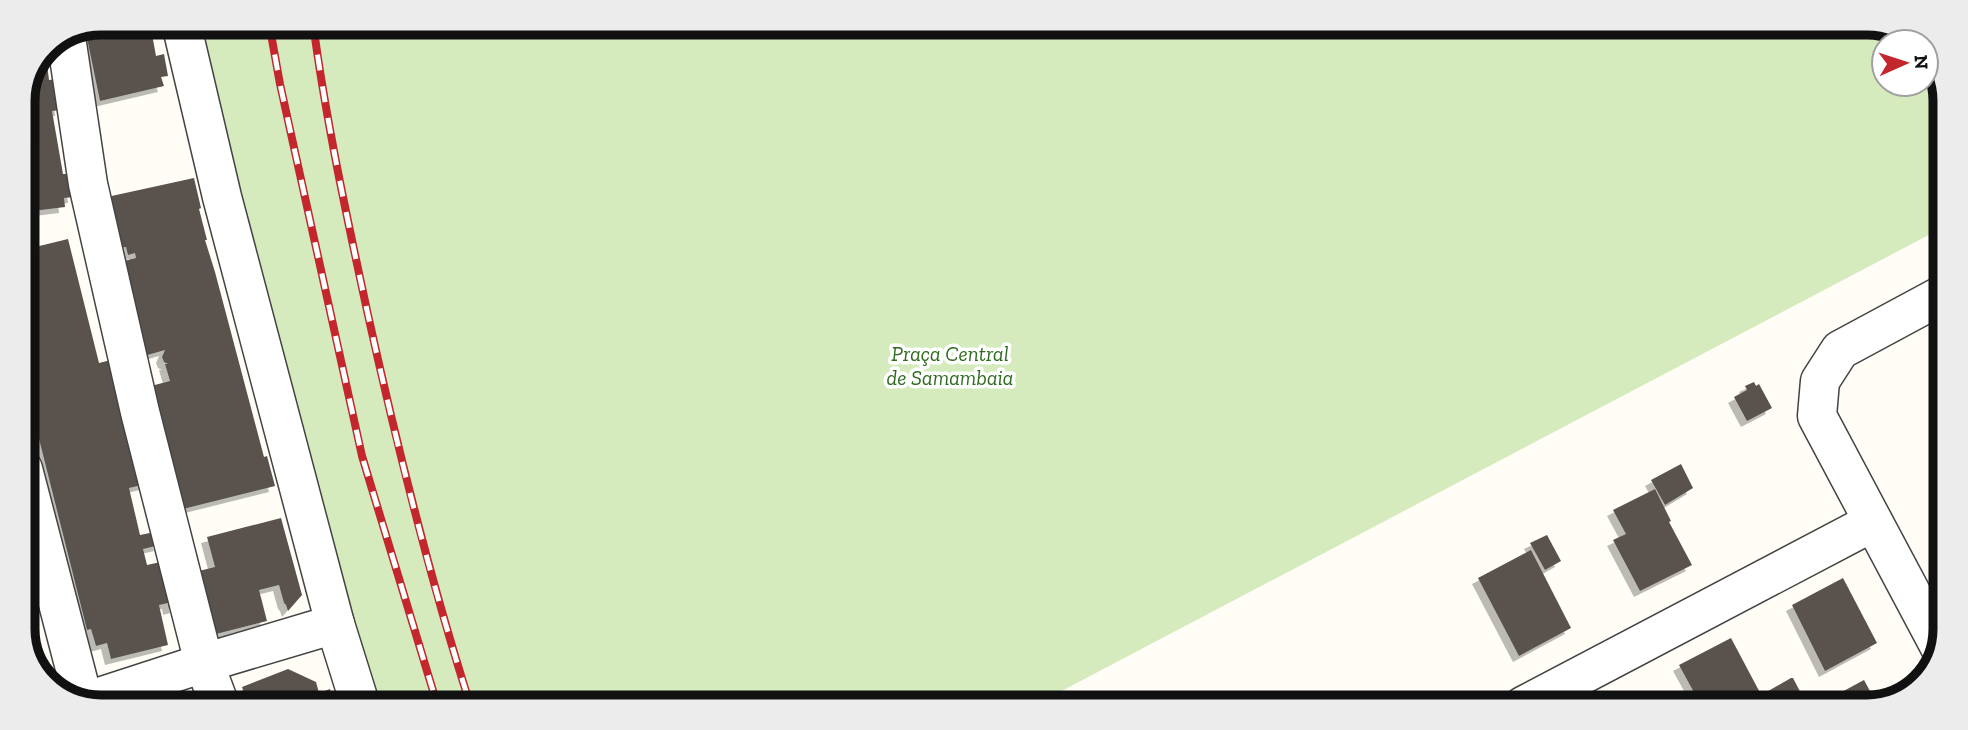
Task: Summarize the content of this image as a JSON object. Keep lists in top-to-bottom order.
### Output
{
  "parks": ["Praça Central de Samambaia"],
  "north": "right"
}
